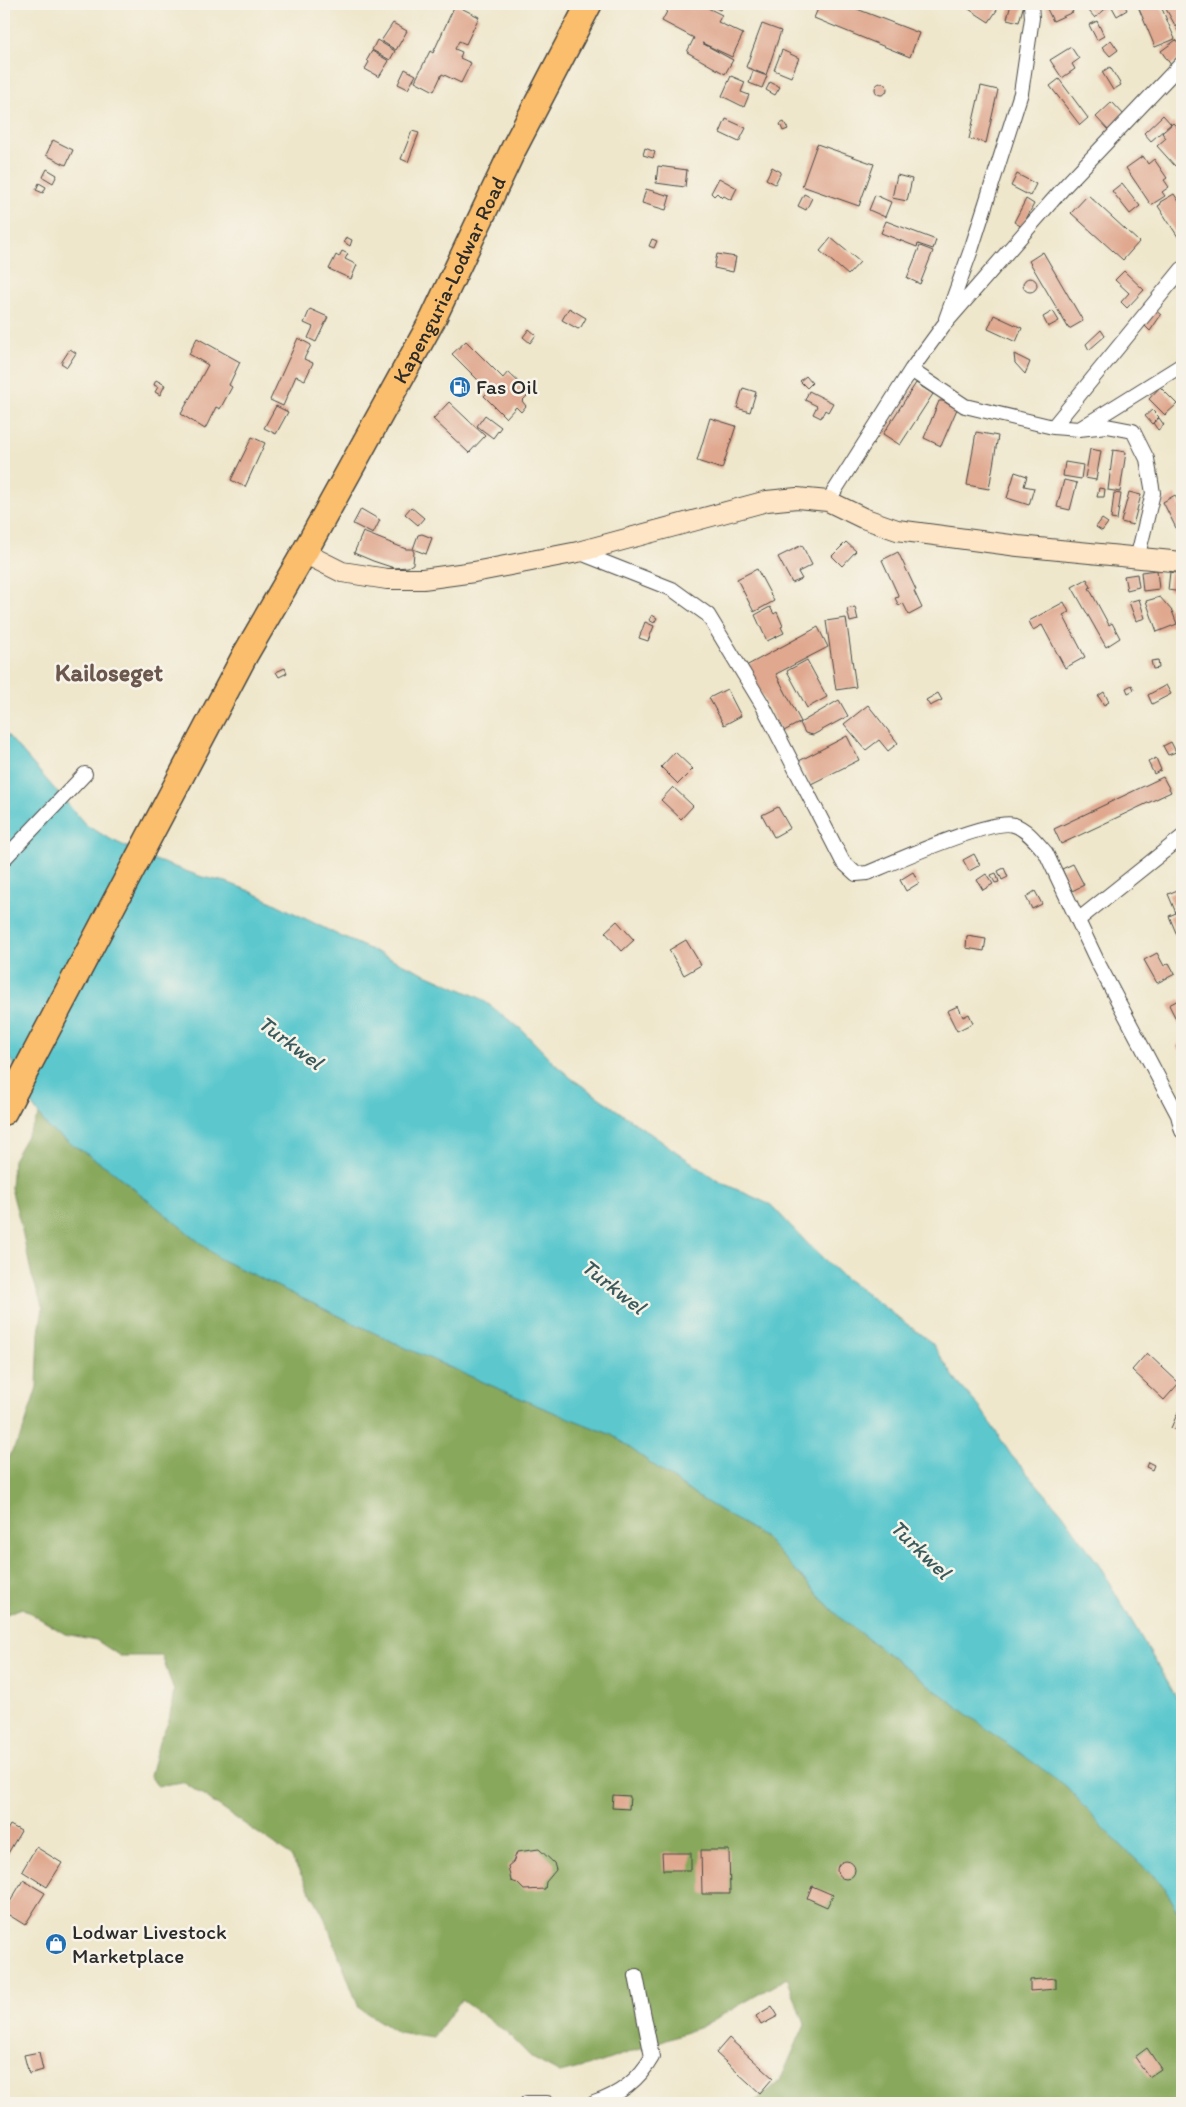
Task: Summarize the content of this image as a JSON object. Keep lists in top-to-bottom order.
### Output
{
  "streets": {
    "highway": ["Kapenguria-Lodwar Road"]
  },
  "districts": ["Kailoseget"],
  "water": ["Turkwel"],
  "places": {
    "fuel station": ["Fas Oil"],
    "shop": ["Lodwar Livestock Marketplace"]
  }
}
